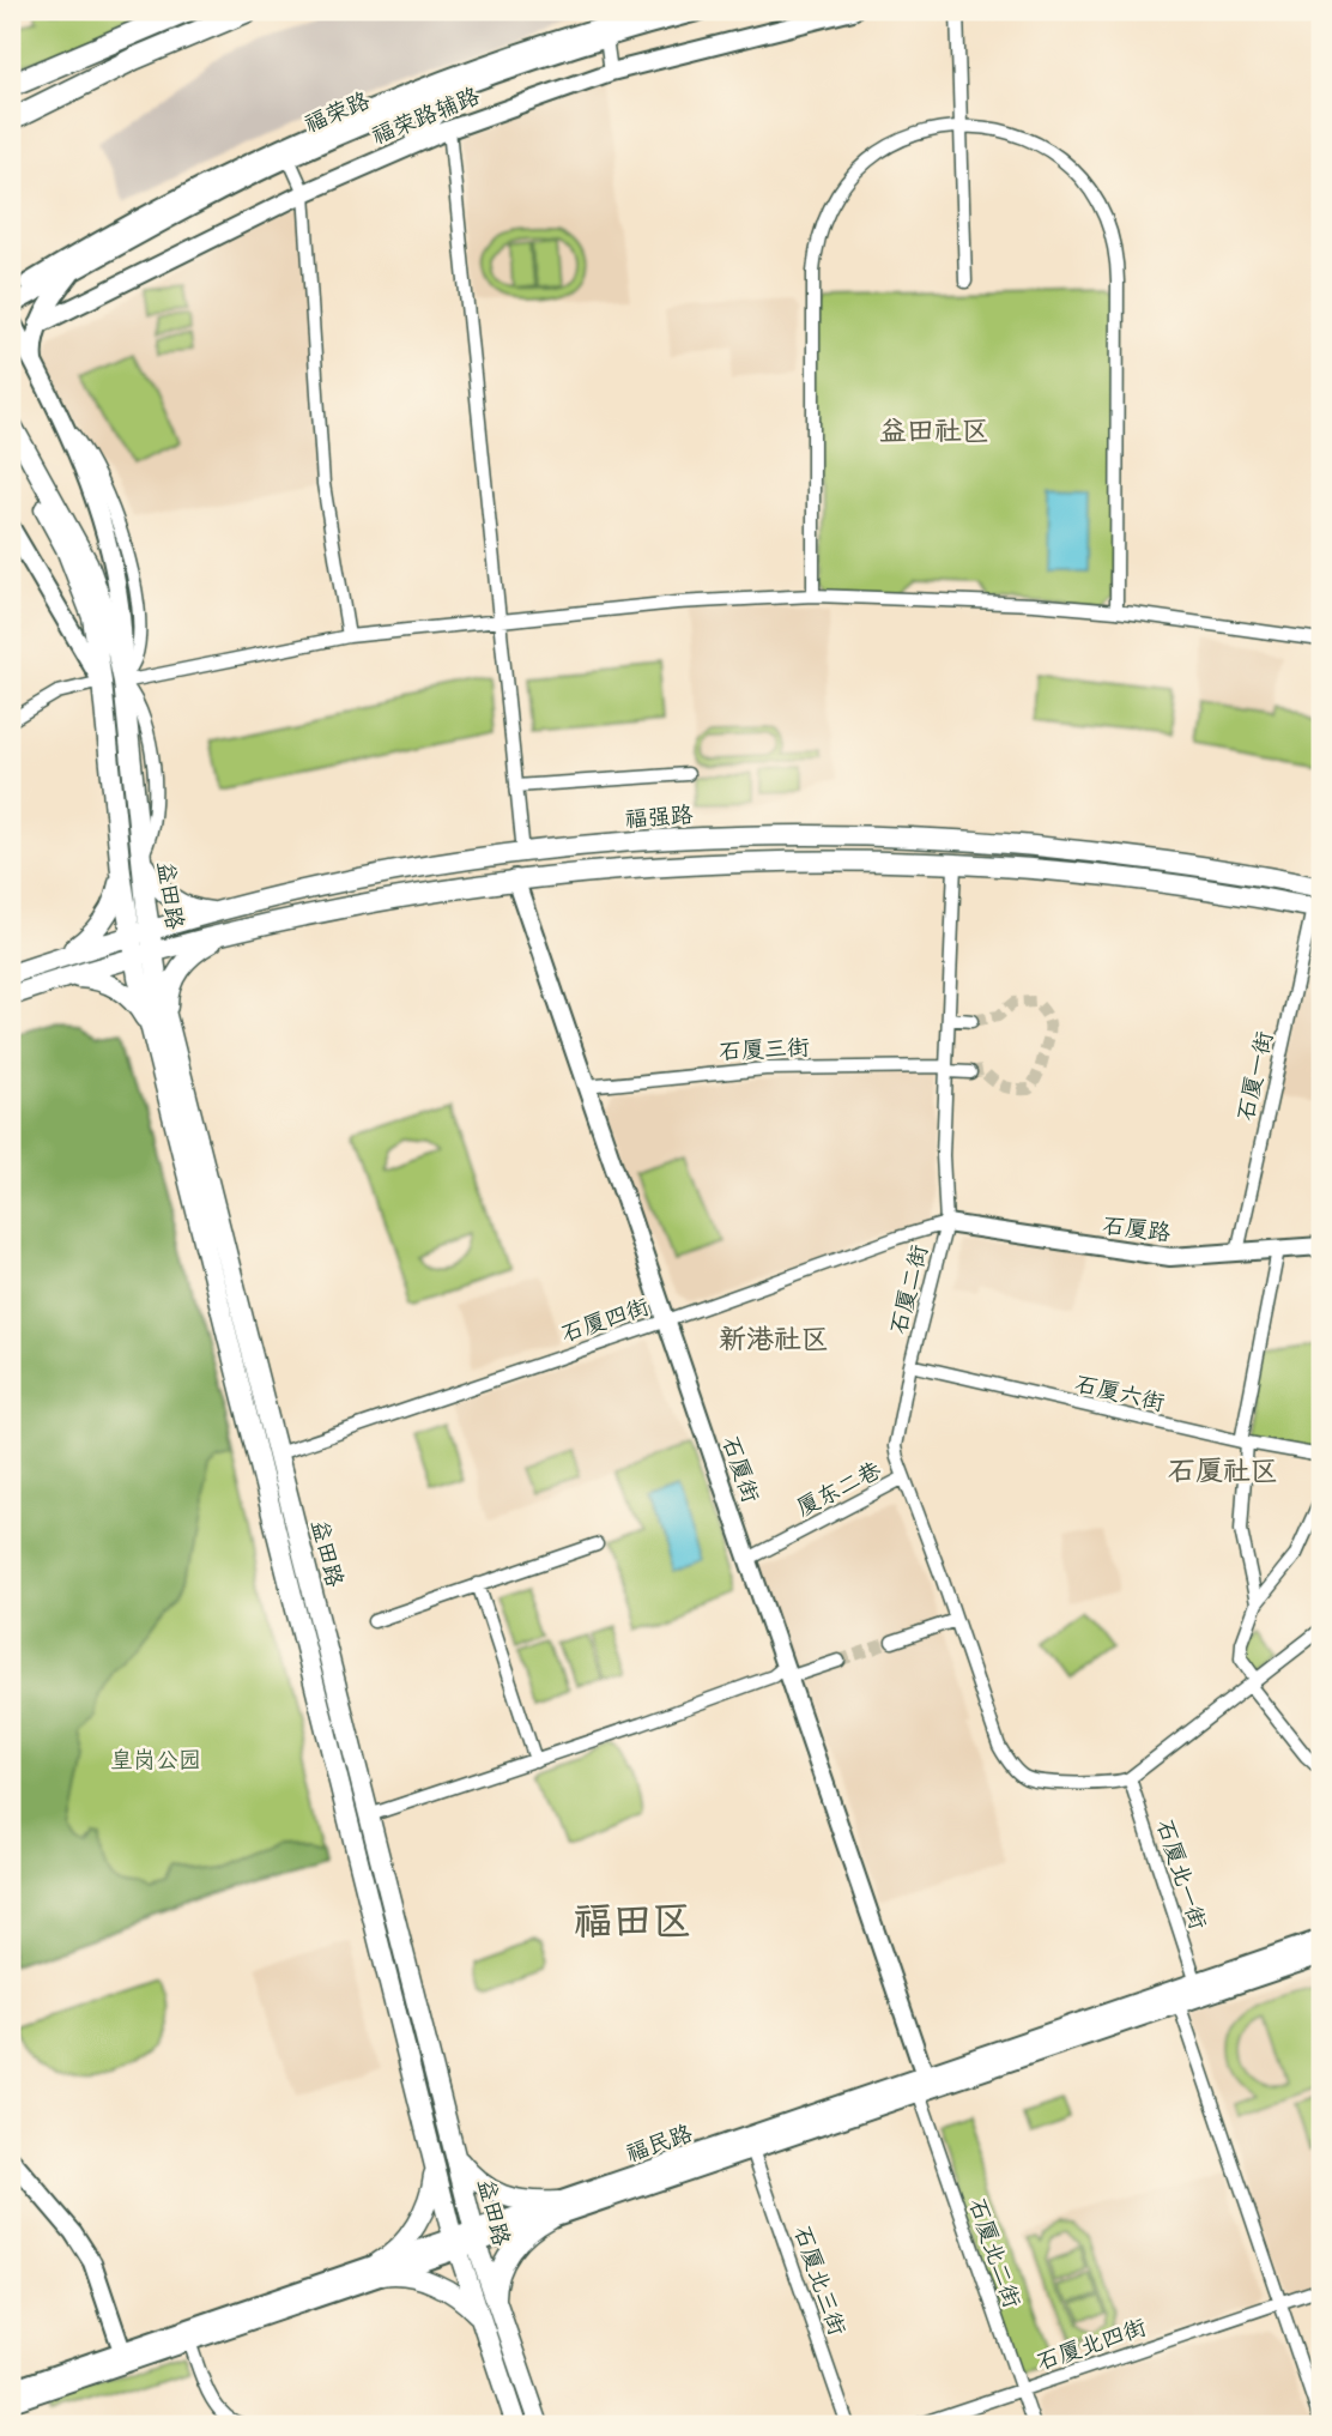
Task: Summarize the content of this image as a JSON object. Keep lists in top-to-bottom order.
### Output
{
  "streets": {
    "main road": [
      "福荣路",
      "福荣路辅路",
      "福强路",
      "益田路",
      "石厦路",
      "石厦街",
      "福民路"
    ],
    "street": [
      "石厦三街",
      "石厦一街",
      "石厦二街",
      "石厦四街",
      "石厦六街",
      "厦东二巷",
      "石厦北一街",
      "石厦北二街",
      "石厦北三街",
      "石厦北四街"
    ]
  },
  "crossings": [
    ["福强路", "益田路"],
    ["益田路", "石厦四街"],
    ["益田路", "福民路"],
    ["石厦三街", "石厦二街"],
    ["石厦三街", "石厦街"],
    ["石厦一街", "石厦路"],
    ["石厦路", "石厦二街"],
    ["石厦路", "石厦四街"],
    ["石厦二街", "石厦四街"],
    ["石厦二街", "石厦六街"],
    ["石厦二街", "厦东二巷"],
    ["石厦二街", "石厦北一街"],
    ["石厦四街", "石厦街"],
    ["石厦街", "厦东二巷"],
    ["石厦街", "福民路"],
    ["石厦街", "石厦北二街"],
    ["石厦北一街", "福民路"],
    ["福民路", "石厦北二街"],
    ["福民路", "石厦北三街"],
    ["石厦北二街", "石厦北四街"]
  ],
  "districts": [
    "益田社区",
    "新港社区",
    "石厦社区",
    "福田区"
  ],
  "parks": ["皇岗公园"]
}
